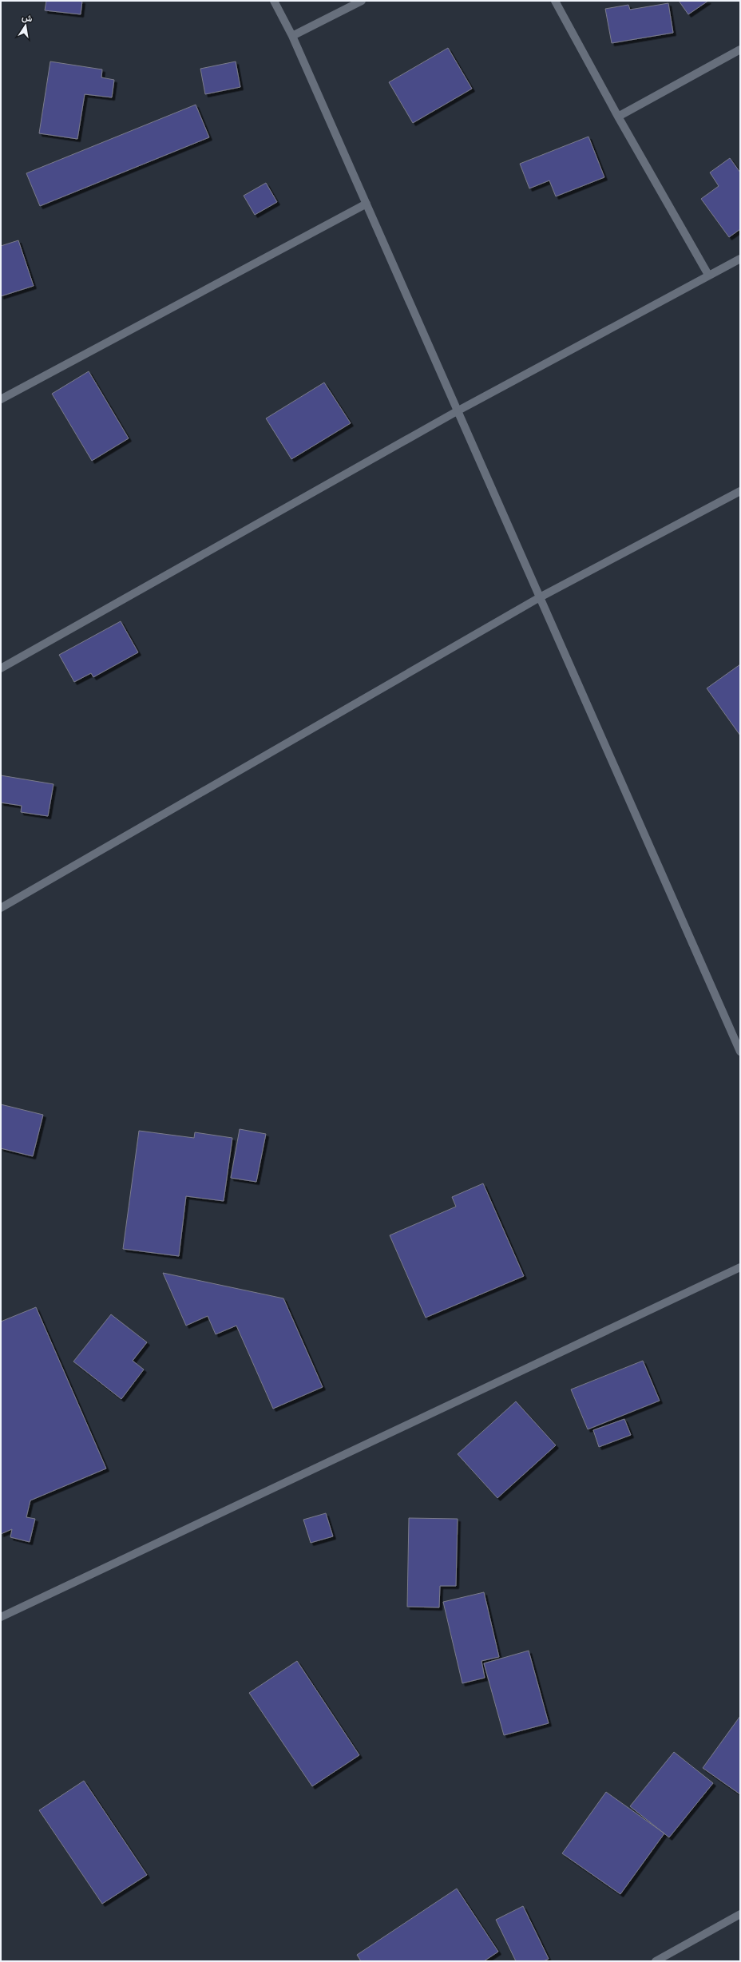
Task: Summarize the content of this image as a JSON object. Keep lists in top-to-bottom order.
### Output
{
  "north": "top"
}
